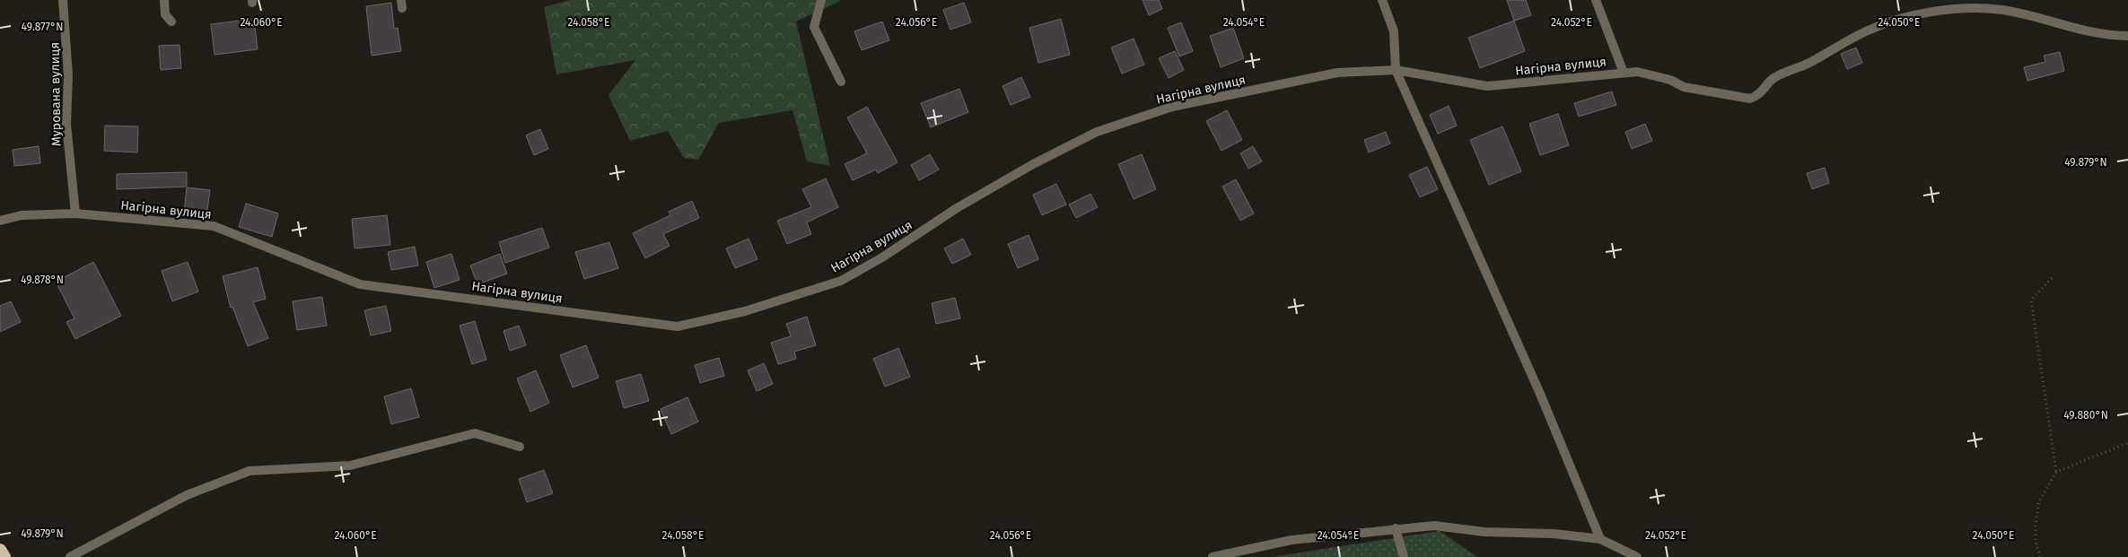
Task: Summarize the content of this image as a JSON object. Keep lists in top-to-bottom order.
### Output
{
  "streets": {
    "street": ["Нагірна вулиця", "Мурована вулиця"]
  },
  "crossings": [
    ["Нагірна вулиця", "Мурована вулиця"]
  ],
  "coordinates": [
    "24.060°E",
    "24.058°E",
    "24.056°E",
    "24.050°E",
    "24.054°E",
    "24.052°E",
    "49.877°N",
    "49.879°N",
    "49.878°N",
    "49.880°N"
  ]
}
